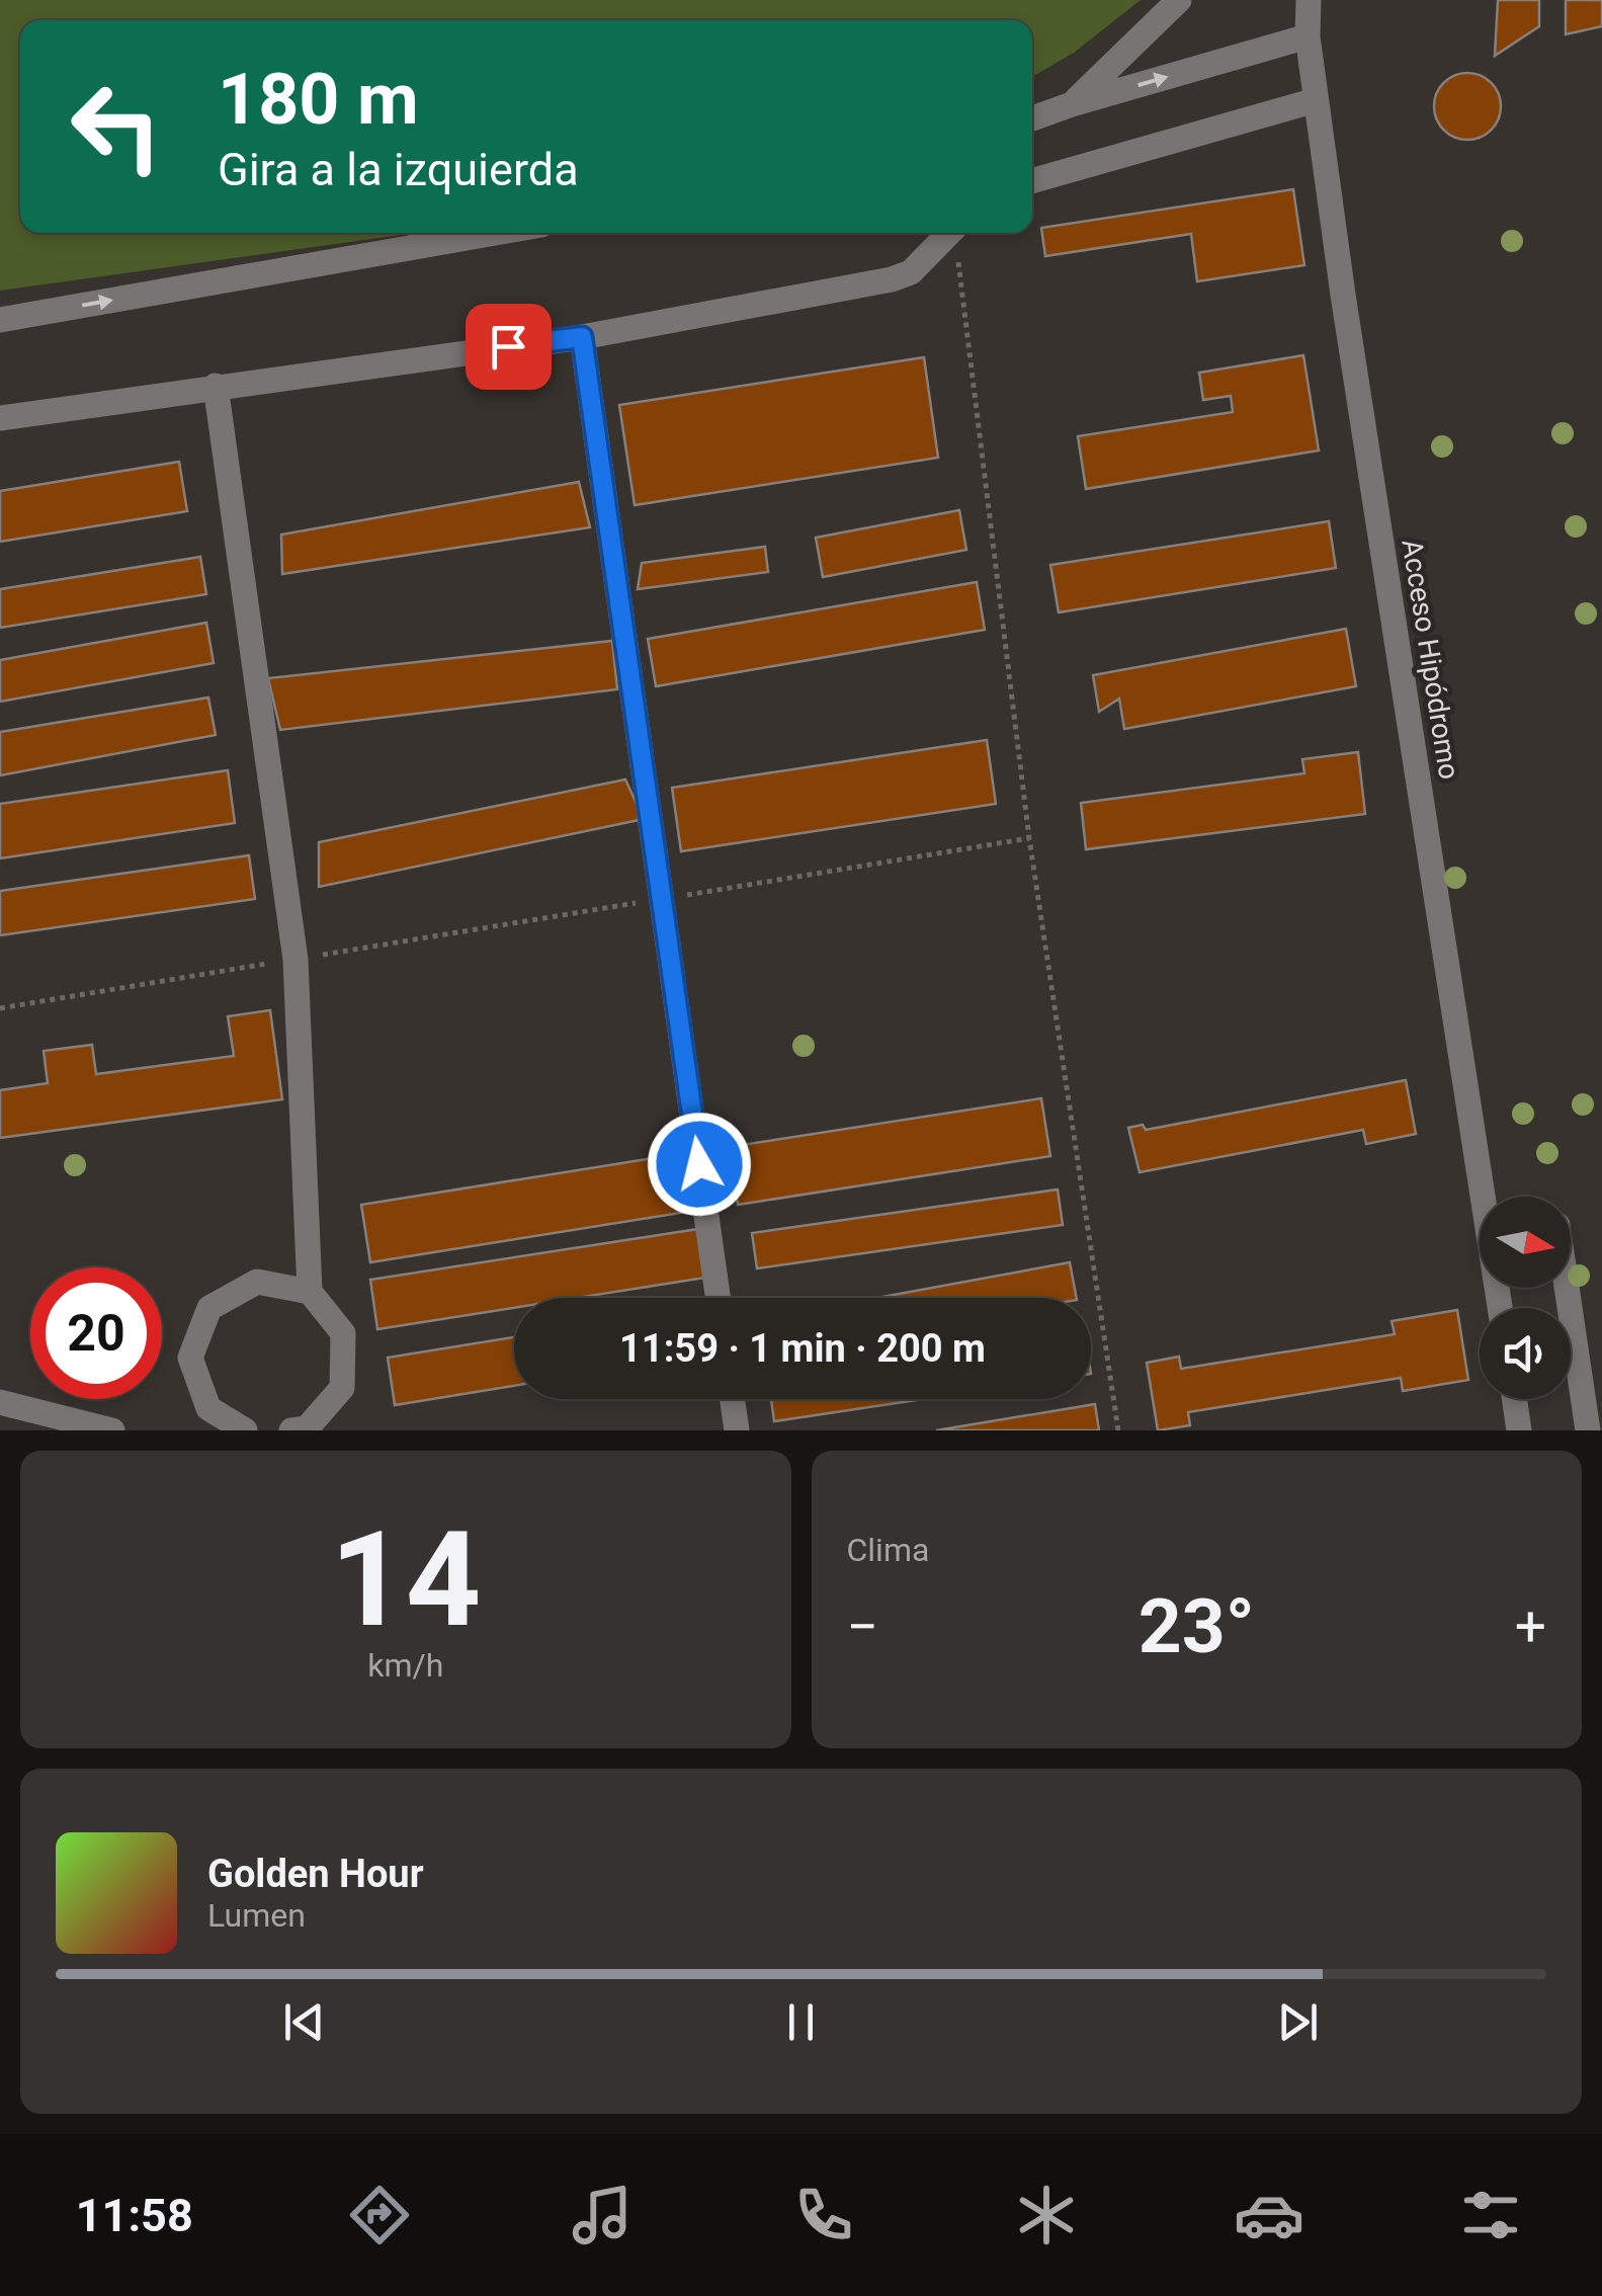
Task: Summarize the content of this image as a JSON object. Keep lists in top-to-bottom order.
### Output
{
  "streets": {
    "lane": ["Acceso Hipódromo"]
  },
  "north": "right",
  "page": {
    "turn": ["180 m", "Gira a la izquierda"],
    "limit": "20",
    "trip": "11:59 · 1 min · 200 m",
    "tile": [
      ["14", "km/h"],
      "Clima"
    ],
    "heat": ["−", "23°", "+"],
    "song": ["Golden Hour", "Lumen"],
    "tabs": "11:58"
  }
}
